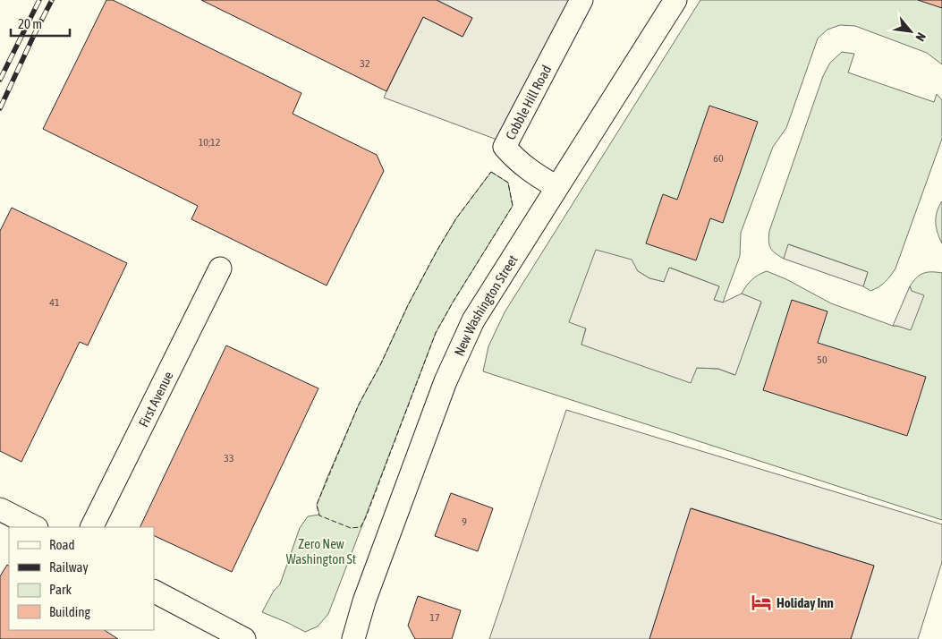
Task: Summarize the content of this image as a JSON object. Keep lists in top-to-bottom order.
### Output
{
  "streets": {
    "street": ["Cobble Hill Road", "New Washington Street", "First Avenue"]
  },
  "crossings": [
    ["Cobble Hill Road", "New Washington Street"]
  ],
  "parks": ["Zero New Washington St"],
  "places": {
    "hotel": ["Holiday Inn"]
  },
  "house_numbers": [
    "32",
    "10;12",
    "60",
    "41",
    "50",
    "33",
    "9",
    "17"
  ],
  "legend": [
    "Road",
    "Railway",
    "Park",
    "Building"
  ],
  "scale_bar": "20 m",
  "north": "bottom right"
}
